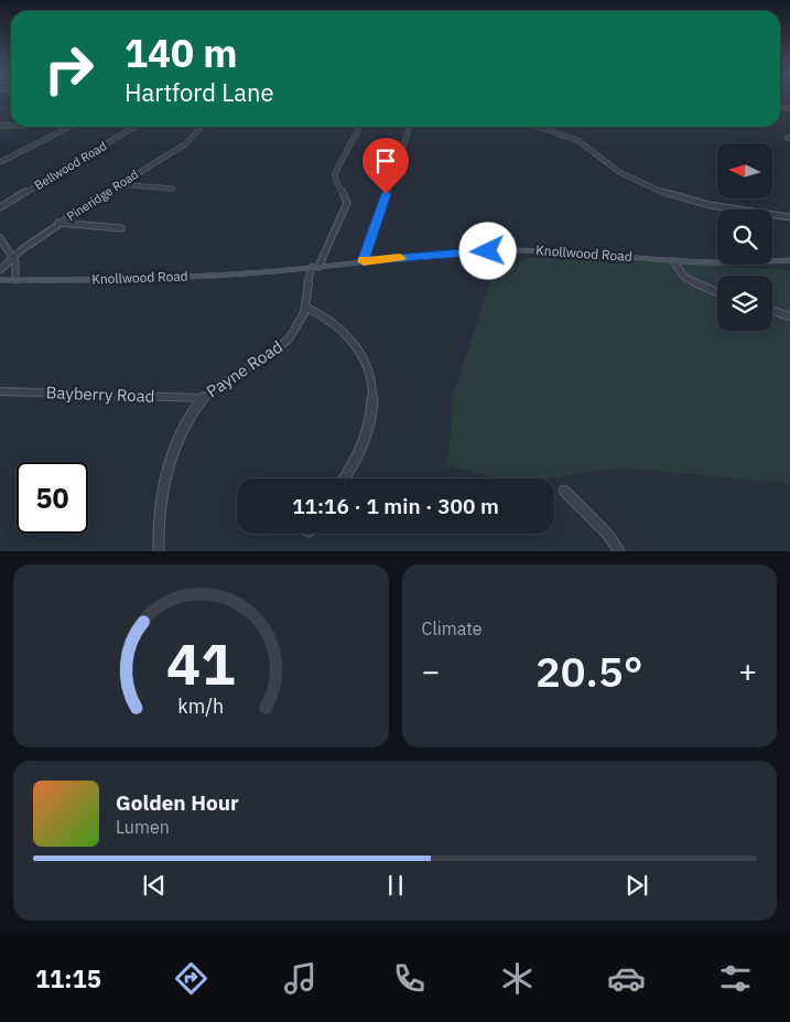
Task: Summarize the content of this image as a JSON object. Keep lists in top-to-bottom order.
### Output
{
  "streets": {
    "main road": ["Knollwood Road"],
    "street": [
      "Bellwood Road",
      "Pineridge Road",
      "Payne Road",
      "Bayberry Road"
    ]
  },
  "crossings": [
    ["Knollwood Road", "Payne Road"],
    ["Payne Road", "Bayberry Road"]
  ],
  "north": "left",
  "page": {
    "turn": ["140 m", "Hartford Lane"],
    "limit": "50",
    "trip": "11:16 · 1 min · 300 m",
    "tile": "Climate",
    "heat": ["−", "20.5°", "+"],
    "song": ["Golden Hour", "Lumen"],
    "tabs": "11:15",
    "gauge": ["41", "km/h"]
  }
}
